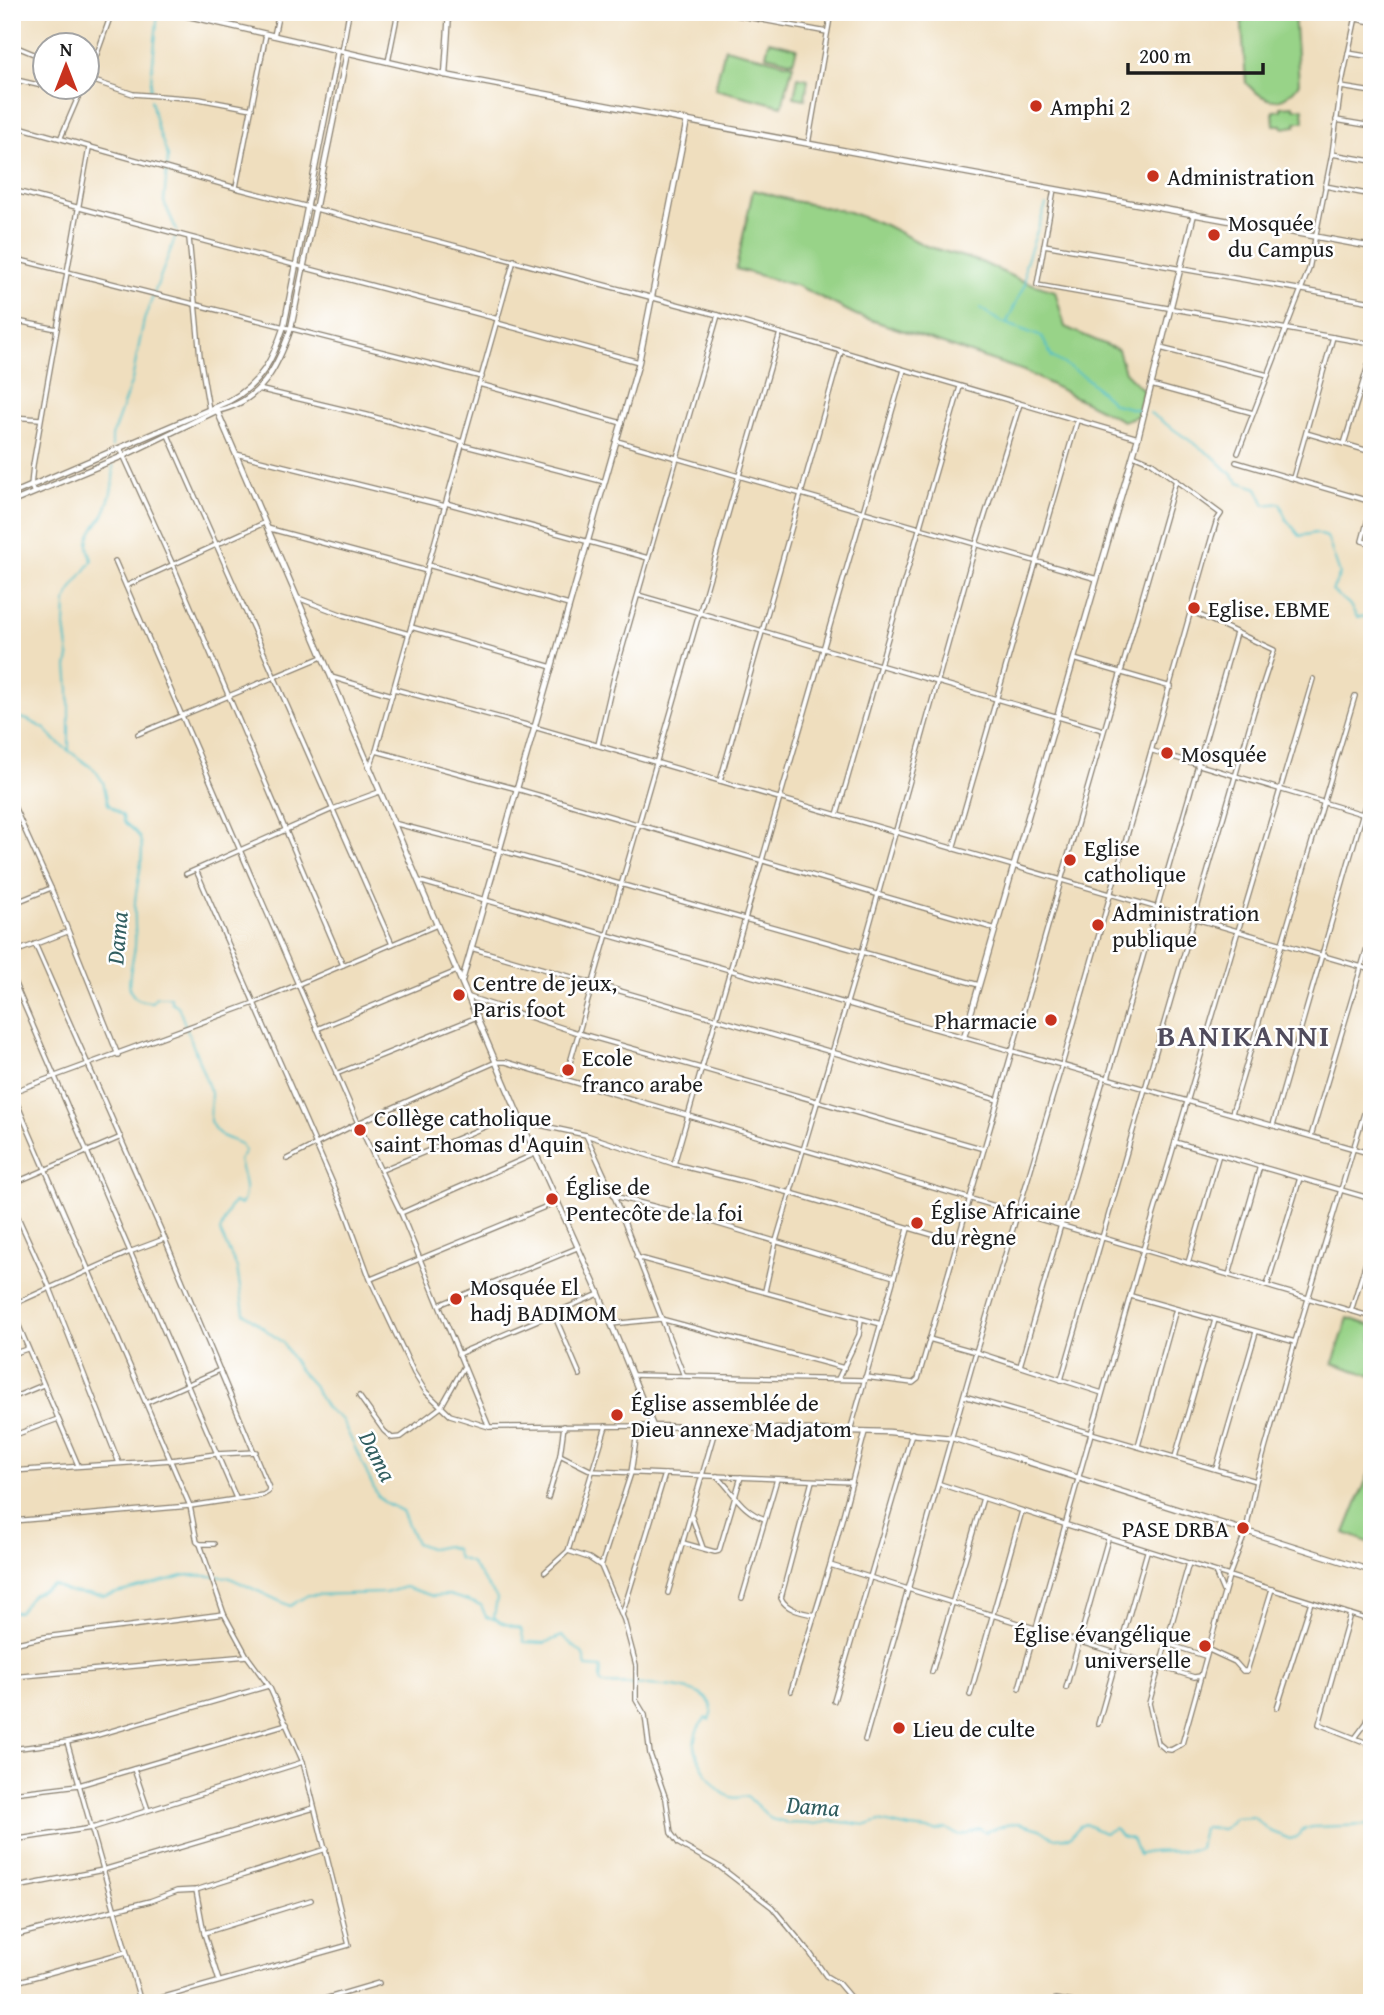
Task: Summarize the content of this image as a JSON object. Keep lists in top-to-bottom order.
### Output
{
  "districts": ["BANIKANNI"],
  "water": ["Dama"],
  "places": [
    "Amphi 2",
    "Administration",
    "Mosquée du Campus",
    "Eglise. EBME",
    "Mosquée",
    "Eglise catholique",
    "Administration publique",
    "Centre de jeux, Paris foot",
    "Pharmacie",
    "Ecole franco arabe",
    "Collège catholique saint Thomas d'Aquin",
    "Église de Pentecôte de la foi",
    "Église Africaine du règne",
    "Mosquée El hadj BADIMOM",
    "Église assemblée de Dieu annexe Madjatom",
    "PASE DRBA",
    "Église évangélique universelle",
    "Lieu de culte"
  ],
  "scale_bar": "200 m",
  "north": "top"
}
